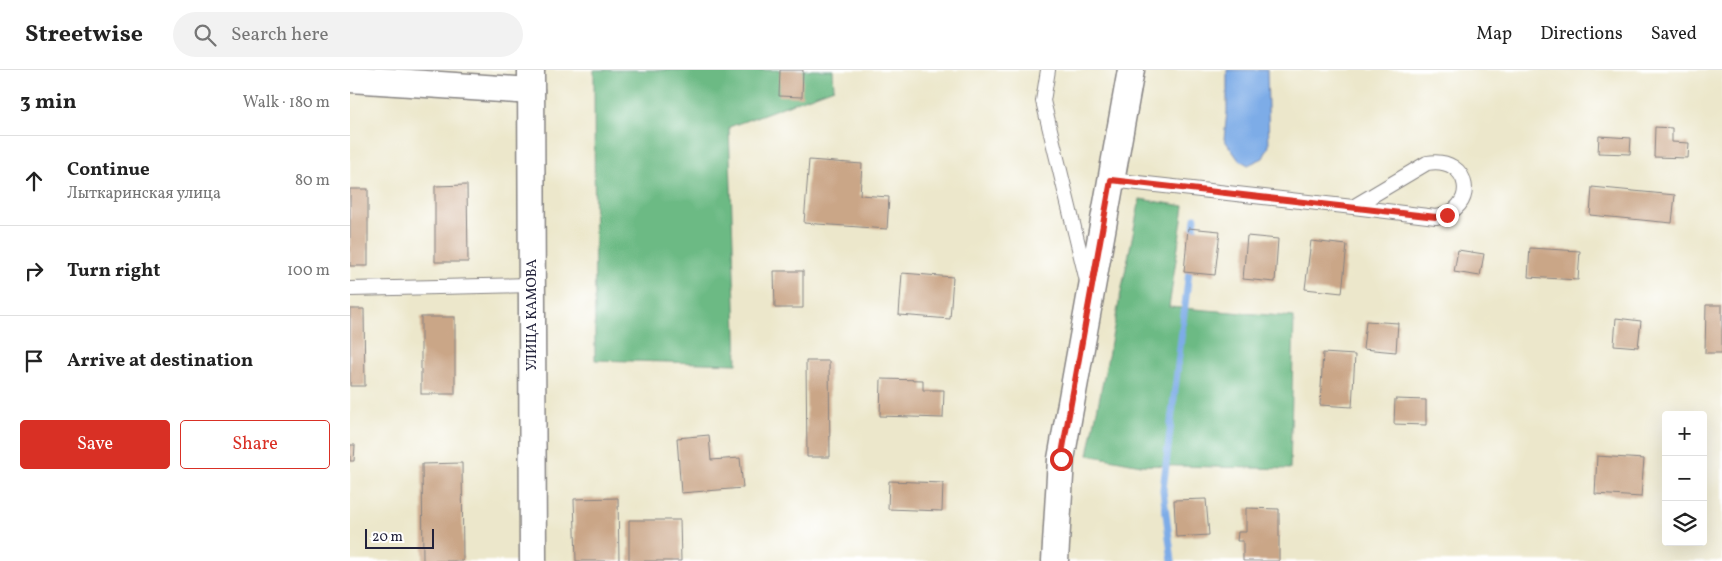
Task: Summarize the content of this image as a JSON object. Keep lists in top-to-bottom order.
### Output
{
  "streets": {
    "street": ["УЛИЦА КАМОВА"]
  },
  "scale_bar": "20 m",
  "page": {
    "header": "Streetwise",
    "search": "Search here",
    "nav": ["Map", "Directions", "Saved"],
    "heading": ["3 min", "Walk · 180 m"],
    "list": [
      ["Continue", "Лыткаринская улица", "80 m"],
      ["Turn right", "100 m"],
      "Arrive at destination"
    ],
    "buttons": ["Save", "Share"],
    "map_buttons": ["+", "−"],
    "scale": "20 m"
  }
}
